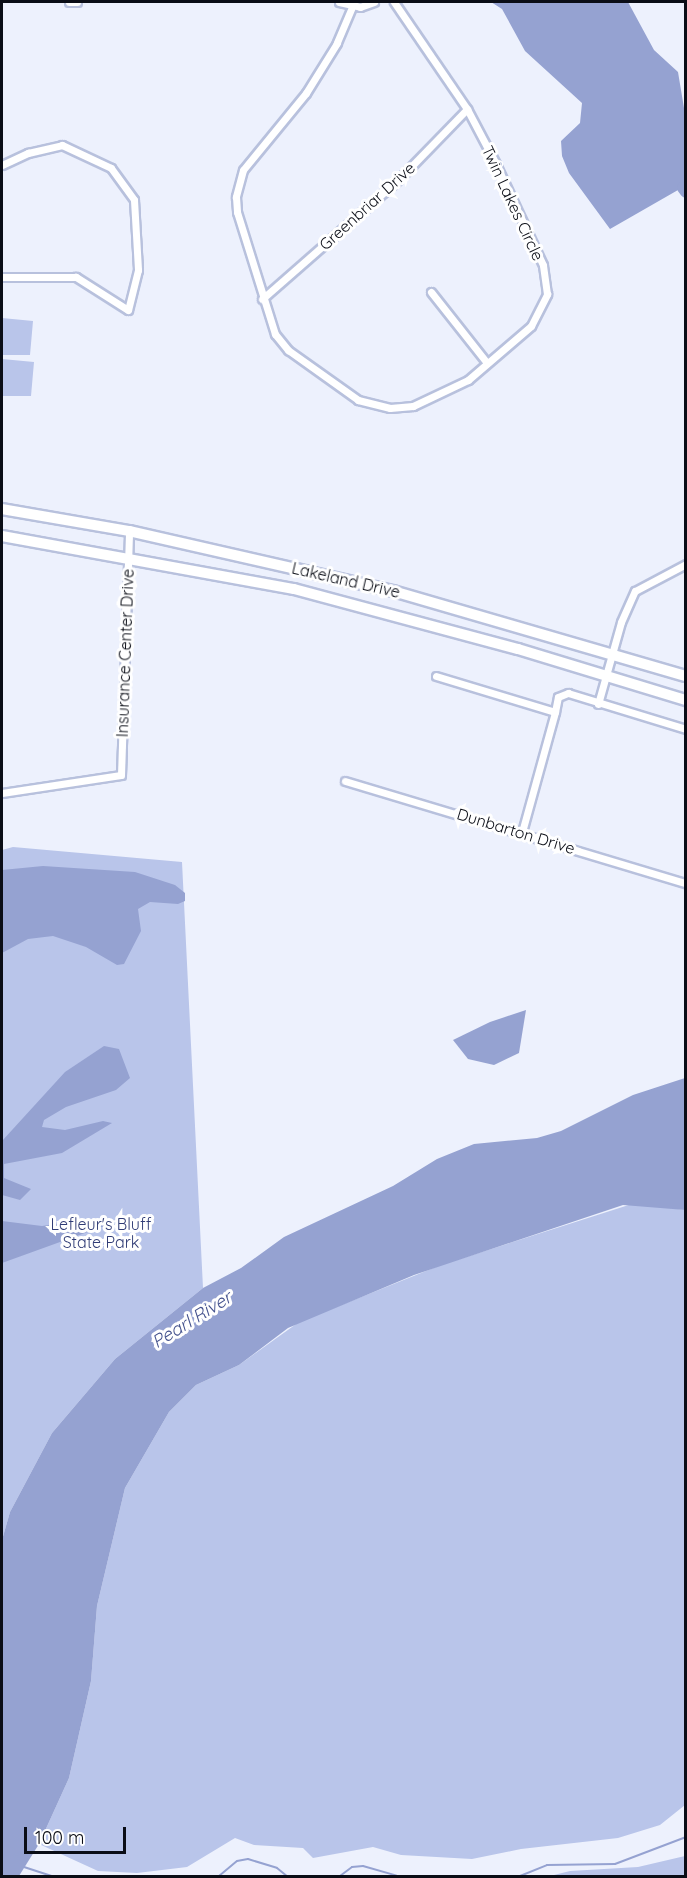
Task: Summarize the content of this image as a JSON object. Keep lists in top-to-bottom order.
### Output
{
  "streets": {
    "highway": ["Lakeland Drive"],
    "street": [
      "Twin Lakes Circle",
      "Greenbriar Drive",
      "Insurance Center Drive",
      "Dunbarton Drive"
    ]
  },
  "crossings": [
    ["Twin Lakes Circle", "Greenbriar Drive"],
    ["Lakeland Drive", "Insurance Center Drive"]
  ],
  "water": ["Pearl River"],
  "parks": ["Lefleur's Bluff State Park"],
  "scale_bar": "100 m"
}
